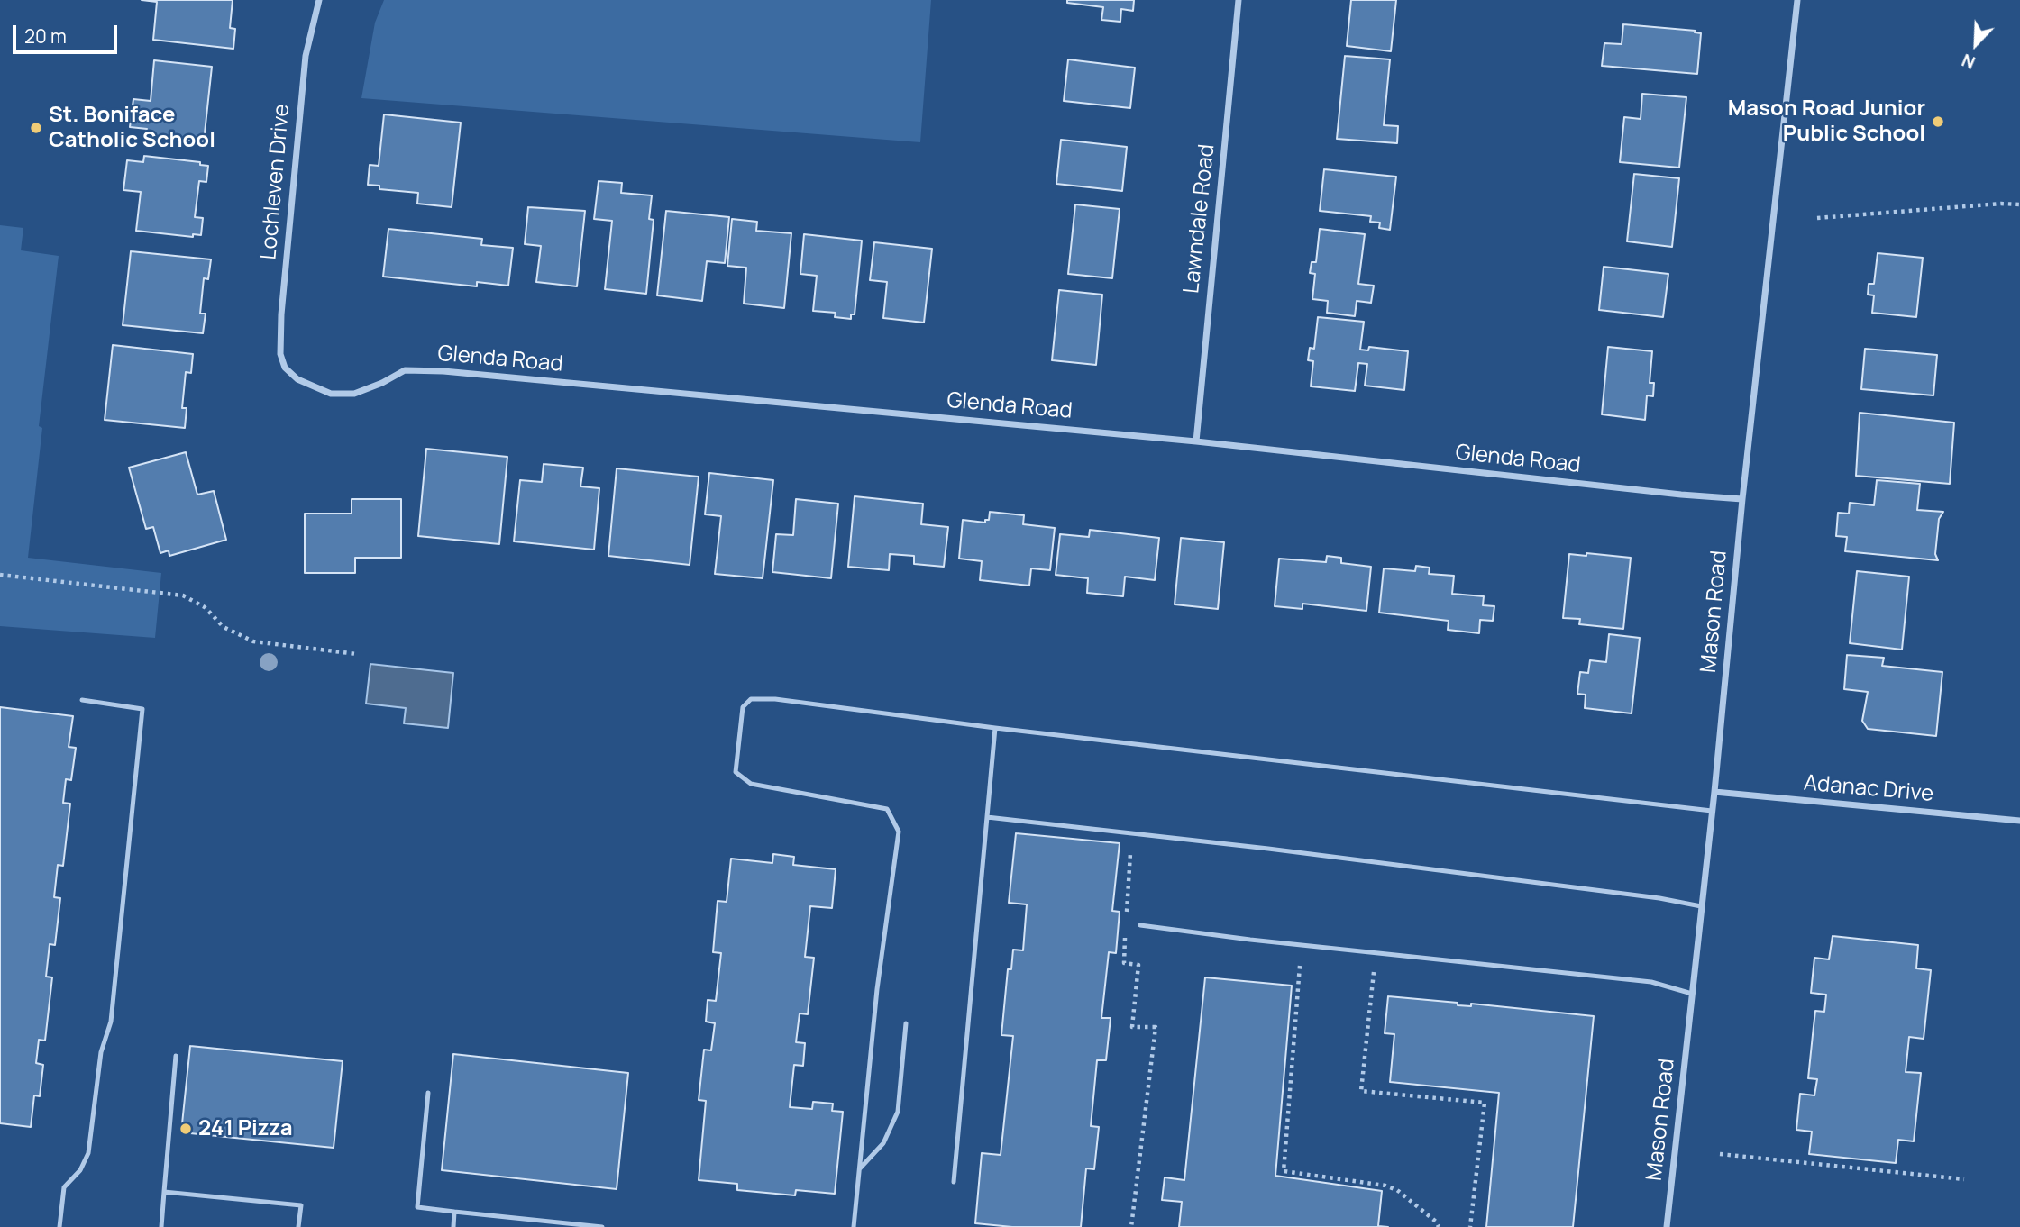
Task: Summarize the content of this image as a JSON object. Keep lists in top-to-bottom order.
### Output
{
  "streets": {
    "street": [
      "Lochleven Drive",
      "Lawndale Road",
      "Glenda Road",
      "Mason Road",
      "Adanac Drive"
    ]
  },
  "crossings": [
    ["Lochleven Drive", "Glenda Road"],
    ["Lawndale Road", "Glenda Road"],
    ["Glenda Road", "Mason Road"],
    ["Mason Road", "Adanac Drive"]
  ],
  "places": ["Mason Road Junior Public School", "St. Boniface Catholic School", "241 Pizza"],
  "scale_bar": "20 m",
  "north": "bottom left"
}
